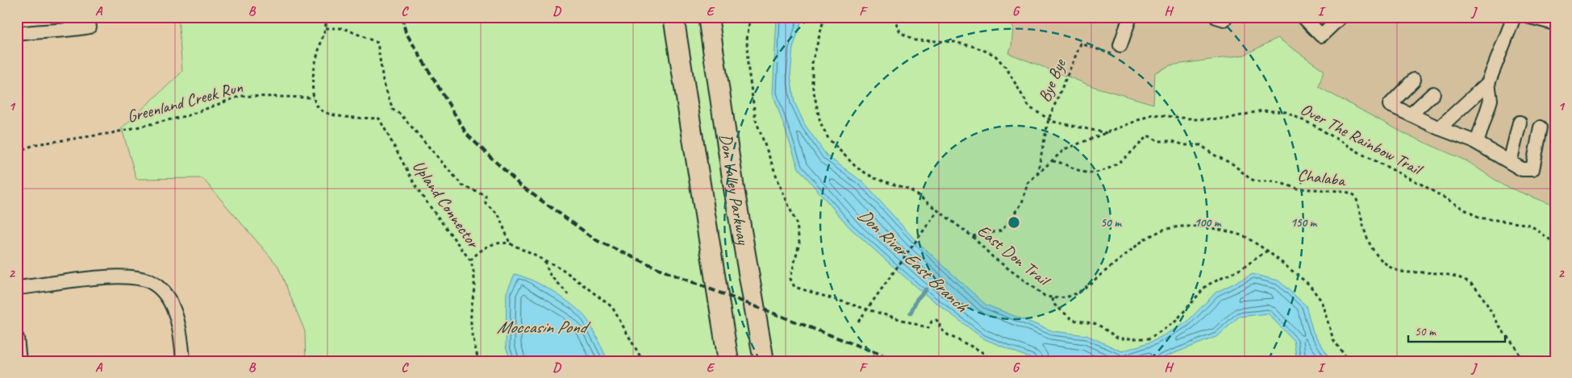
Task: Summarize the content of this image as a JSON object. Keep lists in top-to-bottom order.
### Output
{
  "streets": {
    "highway": ["Don Valley Parkway"],
    "path": [
      "Bye Bye",
      "Greenland Creek Run",
      "Over The Rainbow Trail",
      "Chalaba",
      "Upland Connector",
      "East Don Trail"
    ]
  },
  "crossings": [
    ["Bye Bye", "Over The Rainbow Trail"],
    ["Greenland Creek Run", "Upland Connector"],
    ["Over The Rainbow Trail", "Chalaba"],
    ["Over The Rainbow Trail", "East Don Trail"]
  ],
  "water": ["Don River East Branch", "Moccasin Pond"],
  "scale_bar": "50 m",
  "grid": {
    "columns": [
      "A",
      "B",
      "C",
      "D",
      "E",
      "F",
      "G",
      "H",
      "I",
      "J"
    ],
    "rows": ["1", "2"]
  },
  "rings": ["50 m", "100 m", "150 m"]
}
